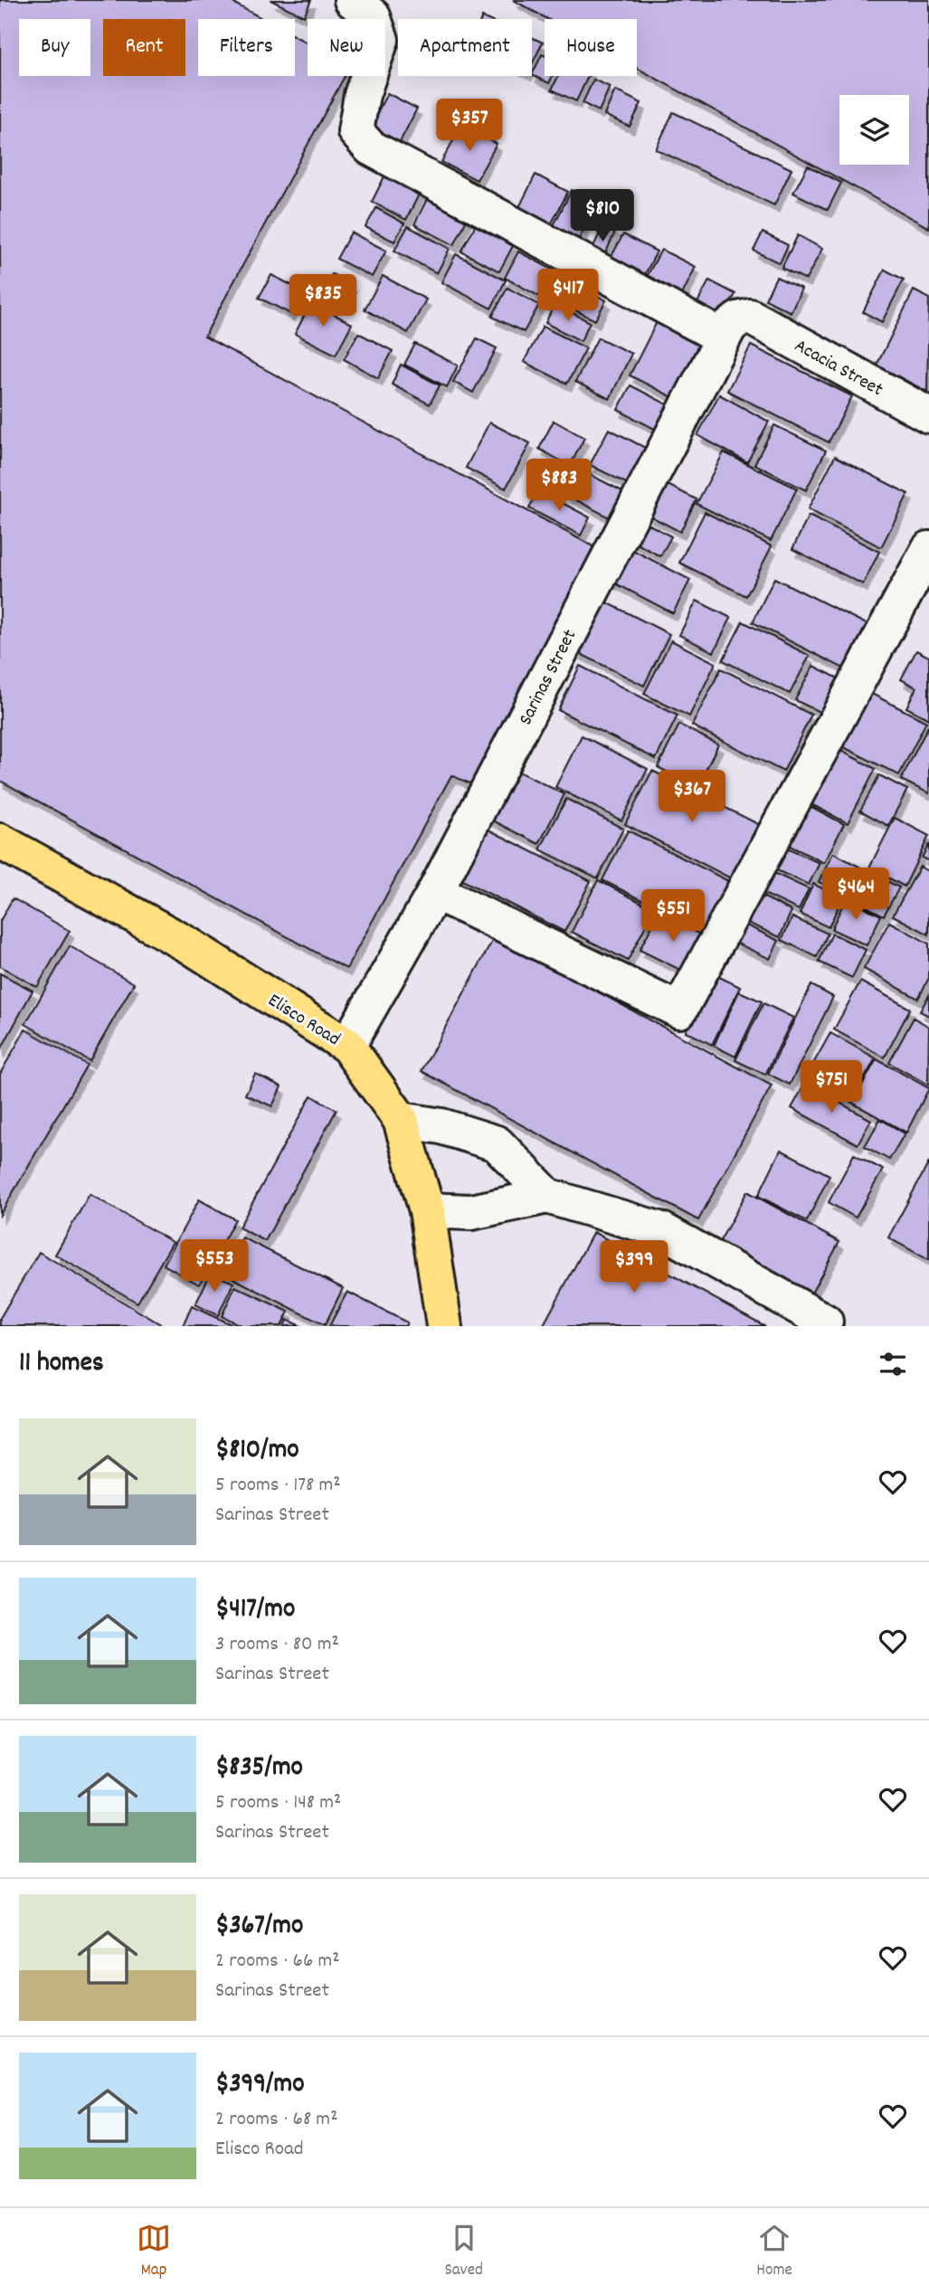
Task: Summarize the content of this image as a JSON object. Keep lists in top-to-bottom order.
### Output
{
  "streets": {
    "main road": ["Elisco Road"],
    "street": ["Acacia Street", "Sarinas Street"]
  },
  "crossings": [
    ["Acacia Street", "Sarinas Street"],
    ["Sarinas Street", "Elisco Road"]
  ],
  "page": {
    "chip": [
      "Buy",
      "Rent",
      "Filters",
      "New",
      "Apartment",
      "House"
    ],
    "price": [
      "$357",
      "$810",
      "$417",
      "$835",
      "$883",
      "$367",
      "$464",
      "$551",
      "$751",
      "$553",
      "$399"
    ],
    "heading": "11 homes",
    "list": [
      {
        "name": "$810/mo",
        "note": "5 rooms · 178 m² · Sarinas Street"
      },
      {
        "name": "$417/mo",
        "note": "3 rooms · 80 m² · Sarinas Street"
      },
      {
        "name": "$835/mo",
        "note": "5 rooms · 148 m² · Sarinas Street"
      },
      {
        "name": "$367/mo",
        "note": "2 rooms · 66 m² · Sarinas Street"
      },
      {
        "name": "$399/mo",
        "note": "2 rooms · 68 m² · Elisco Road"
      }
    ],
    "tabs": ["Map", "Saved", "Home"]
  }
}
